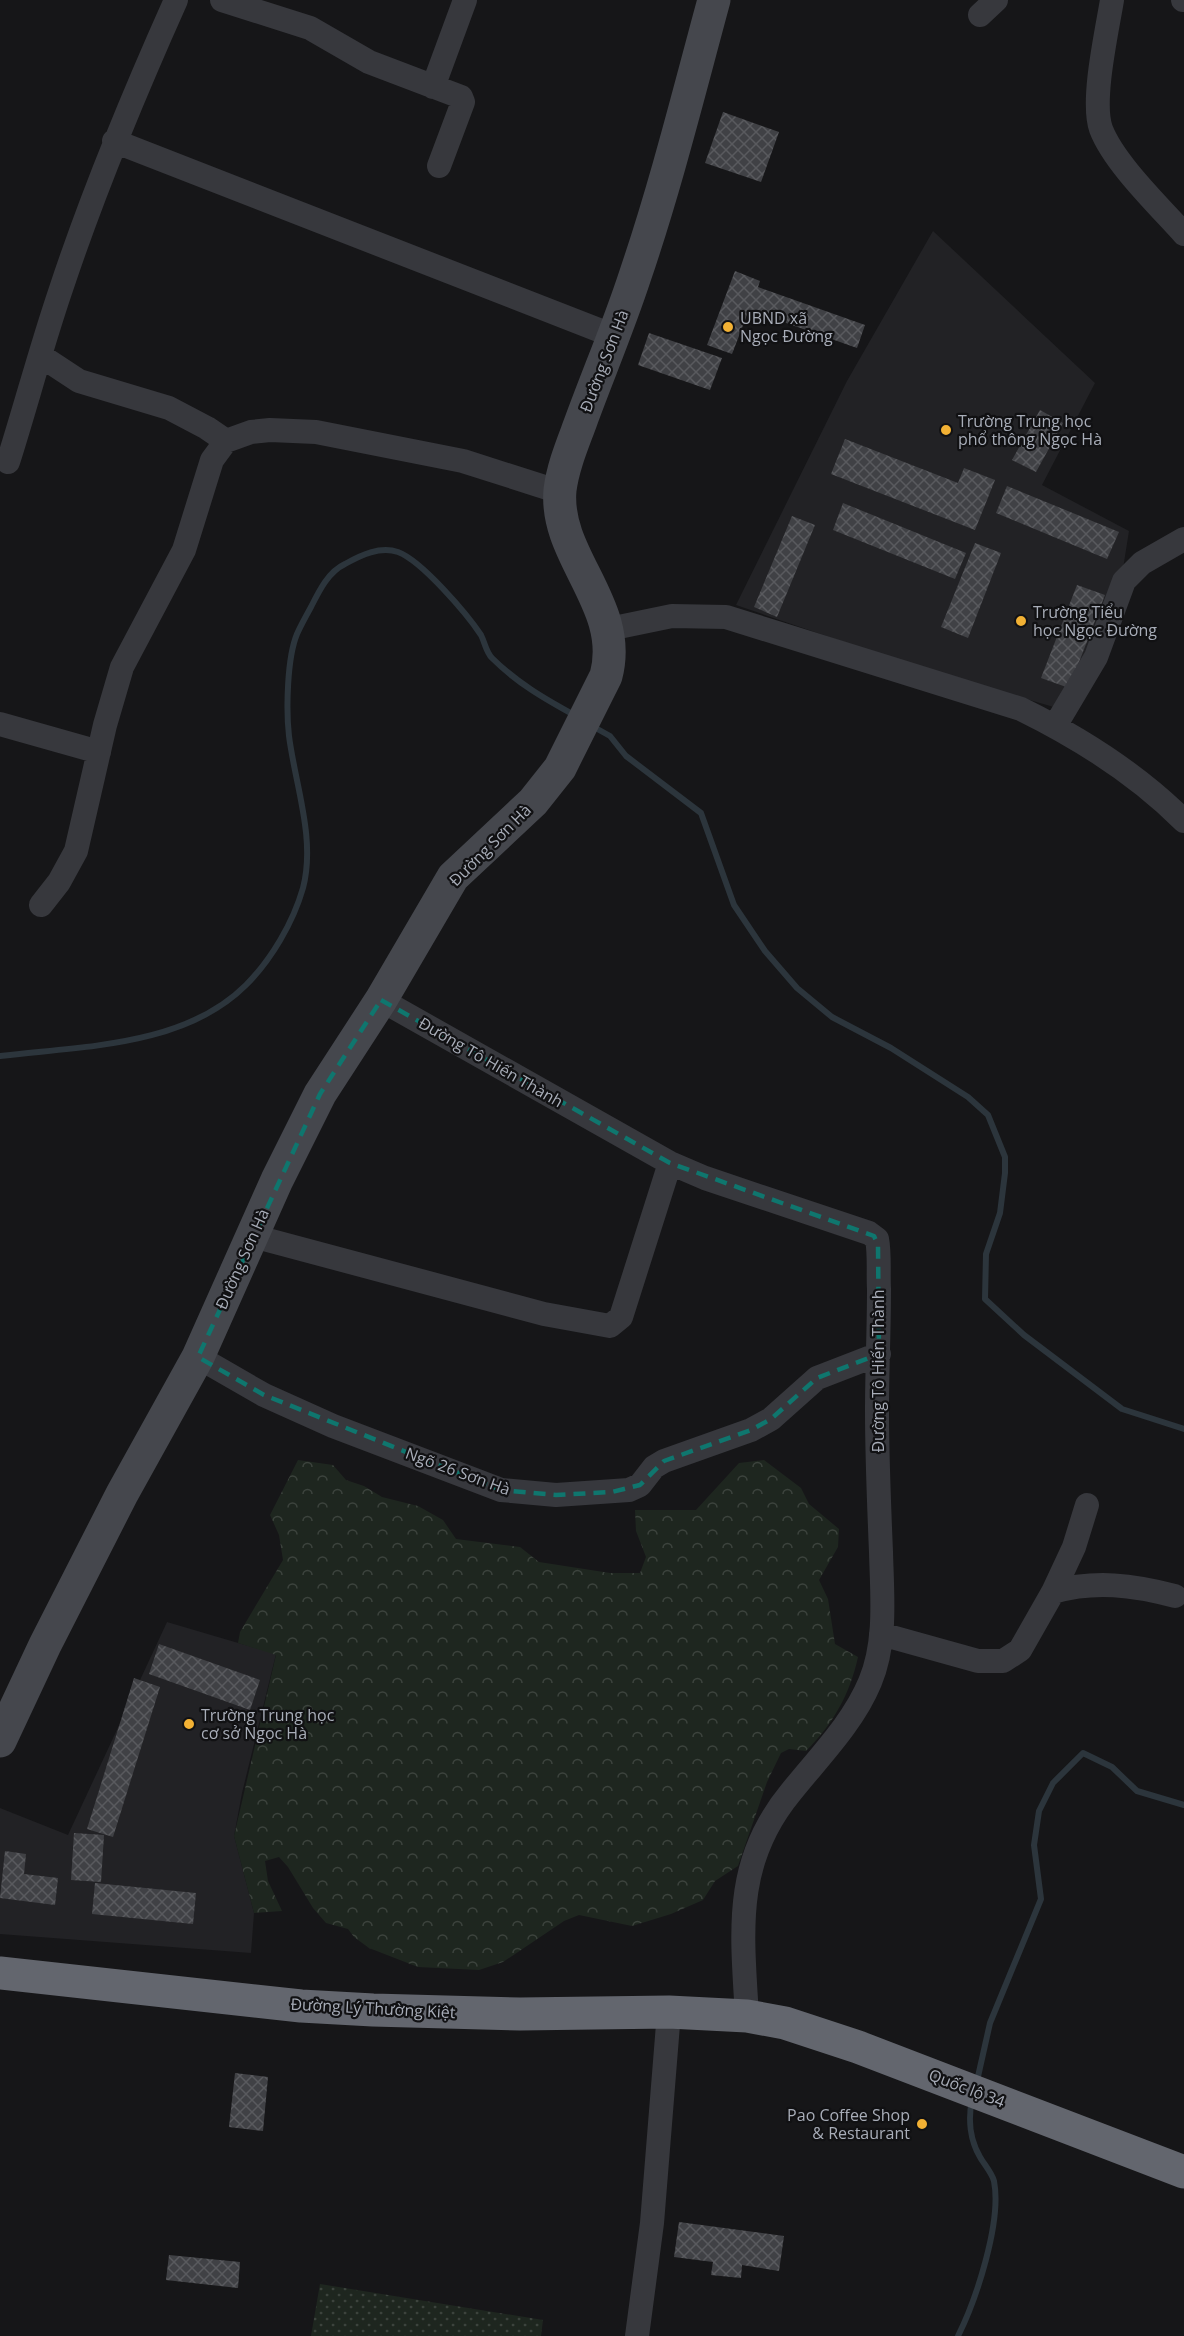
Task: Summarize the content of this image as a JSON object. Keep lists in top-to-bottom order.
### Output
{
  "streets": {
    "highway": ["Đường Lý Thường Kiệt", "Quốc lộ 34"],
    "street": ["Đường Sơn Hà", "Đường Tô Hiến Thành", "Ngõ 26 Sơn Hà"]
  },
  "crossings": [
    ["Đường Sơn Hà", "Đường Tô Hiến Thành"],
    ["Đường Sơn Hà", "Ngõ 26 Sơn Hà"],
    ["Đường Tô Hiến Thành", "Ngõ 26 Sơn Hà"],
    ["Đường Tô Hiến Thành", "Đường Lý Thường Kiệt"],
    ["Đường Tô Hiến Thành", "Quốc lộ 34"],
    ["Đường Lý Thường Kiệt", "Quốc lộ 34"]
  ],
  "places": [
    "UBND xã Ngọc Đường",
    "Trường Trung học phổ thông Ngọc Hà",
    "Trường Tiểu học Ngọc Đường",
    "Trường Trung học cơ sở Ngọc Hà",
    "Pao Coffee Shop & Restaurant"
  ]
}
